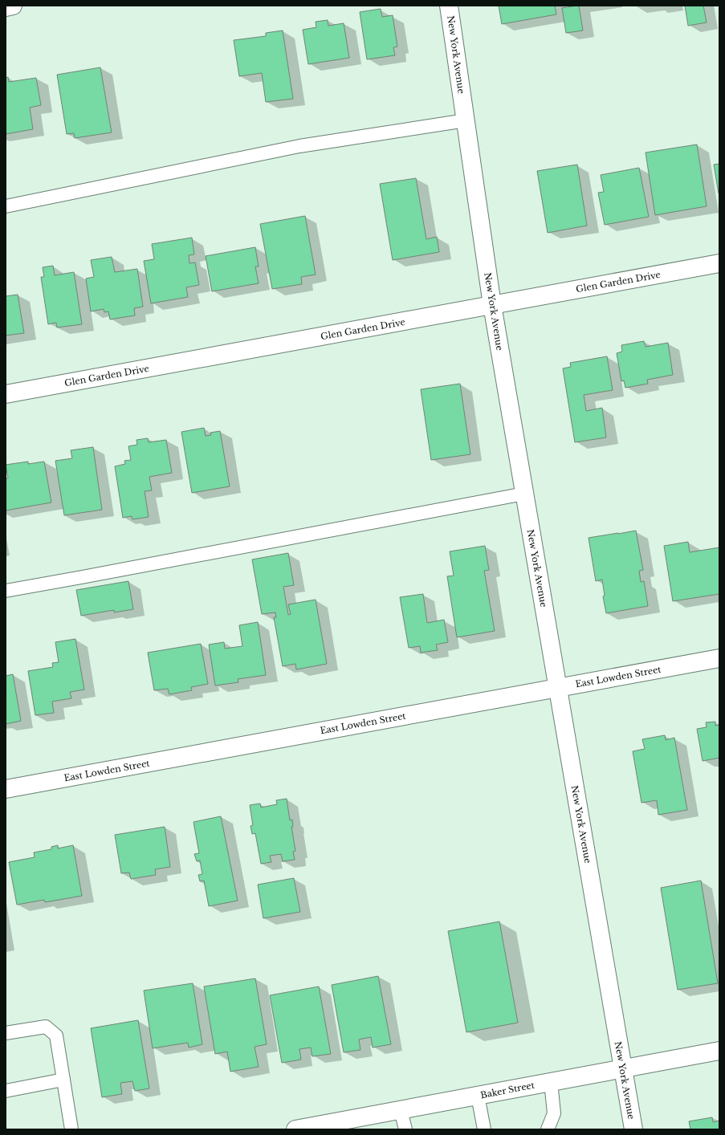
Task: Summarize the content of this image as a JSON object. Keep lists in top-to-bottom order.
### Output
{
  "streets": {
    "street": [
      "New York Avenue",
      "Glen Garden Drive",
      "East Lowden Street",
      "Baker Street"
    ]
  },
  "crossings": [
    ["New York Avenue", "Glen Garden Drive"],
    ["New York Avenue", "East Lowden Street"],
    ["New York Avenue", "Baker Street"]
  ]
}
